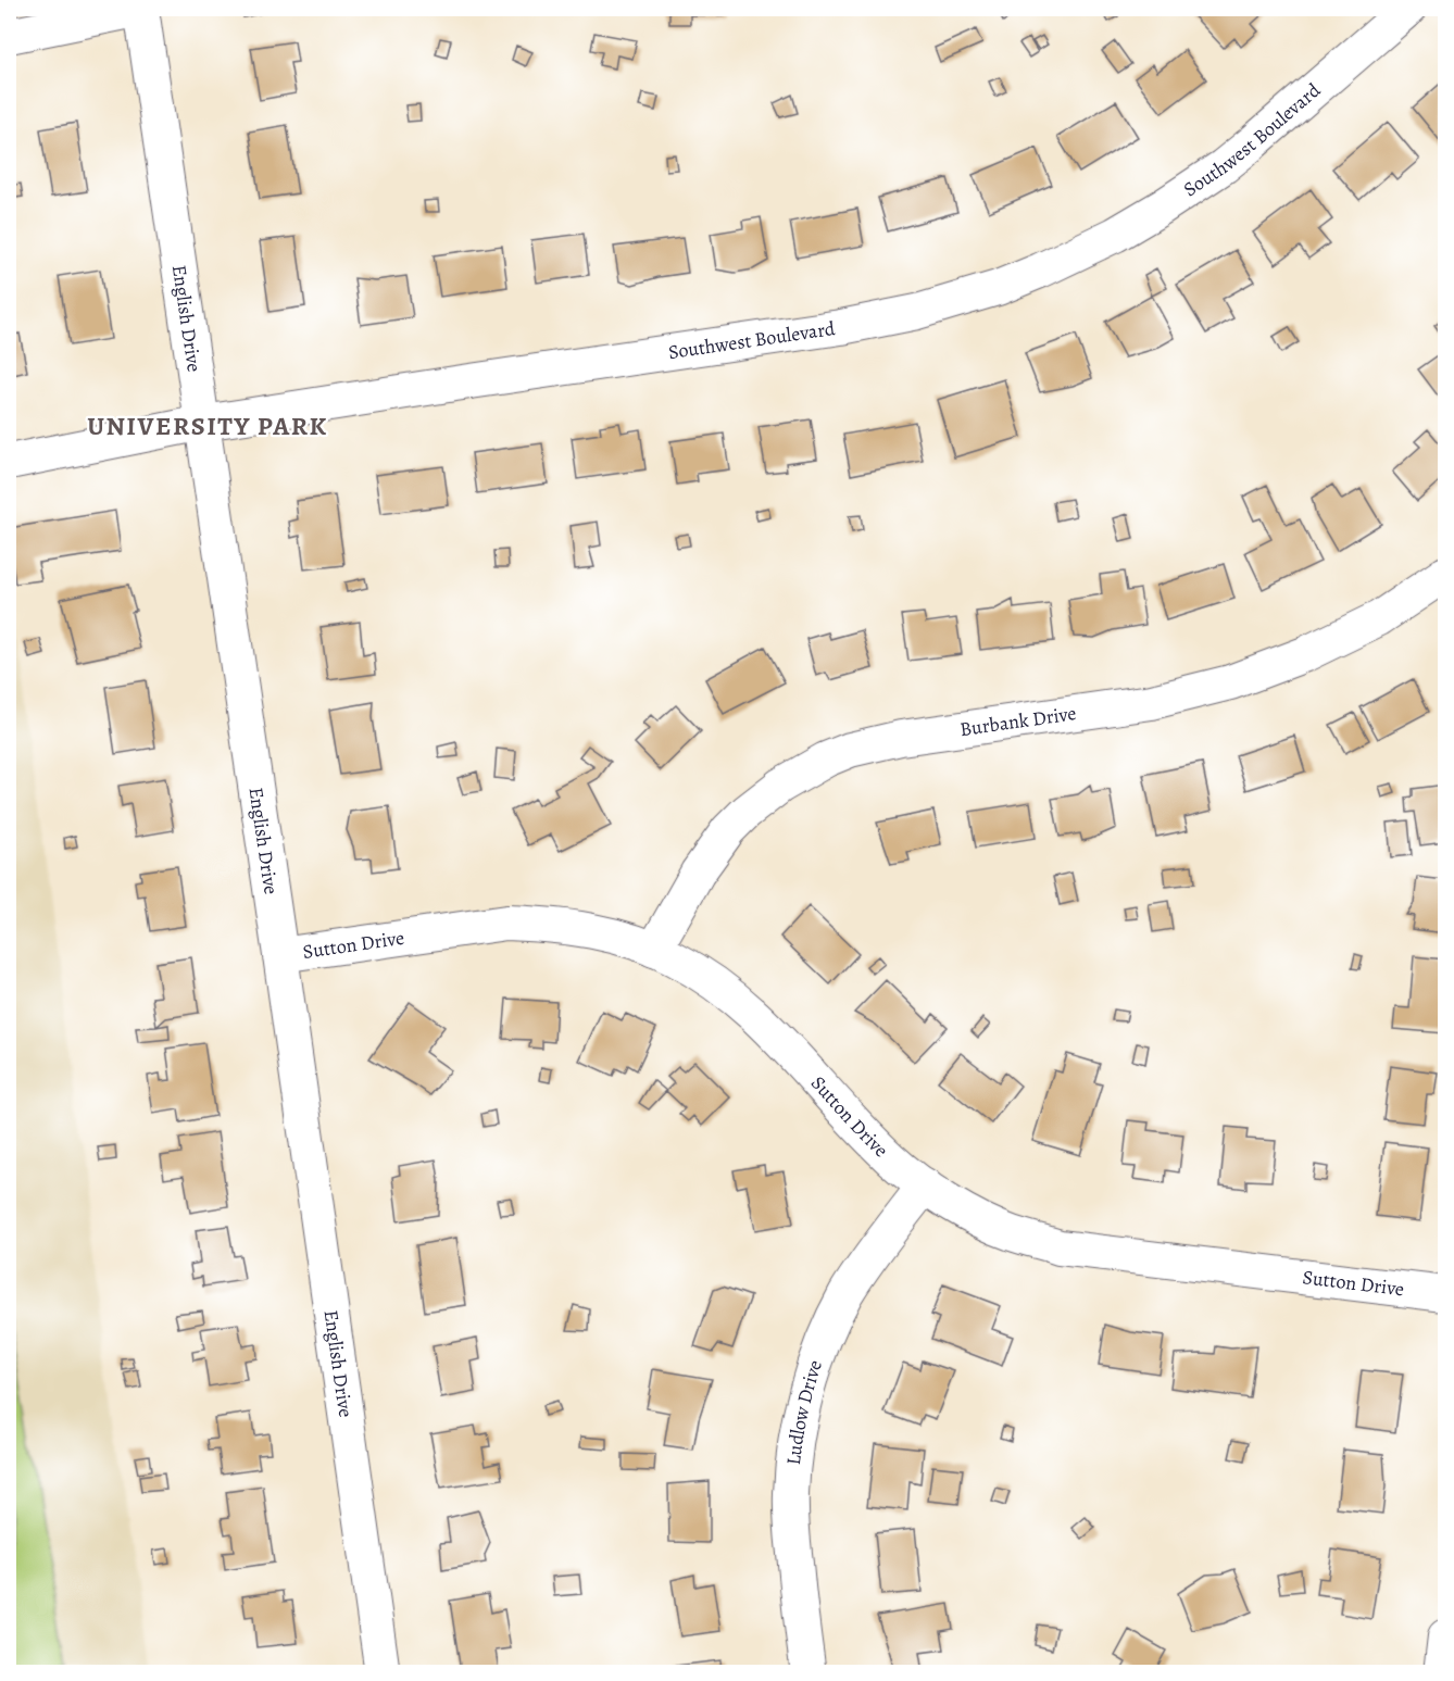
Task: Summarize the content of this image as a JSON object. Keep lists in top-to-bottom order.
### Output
{
  "streets": {
    "street": [
      "Southwest Boulevard",
      "English Drive",
      "Burbank Drive",
      "Sutton Drive",
      "Ludlow Drive"
    ]
  },
  "crossings": [
    ["Southwest Boulevard", "English Drive"],
    ["English Drive", "Sutton Drive"],
    ["Burbank Drive", "Sutton Drive"],
    ["Sutton Drive", "Ludlow Drive"]
  ],
  "districts": ["UNIVERSITY PARK"]
}
